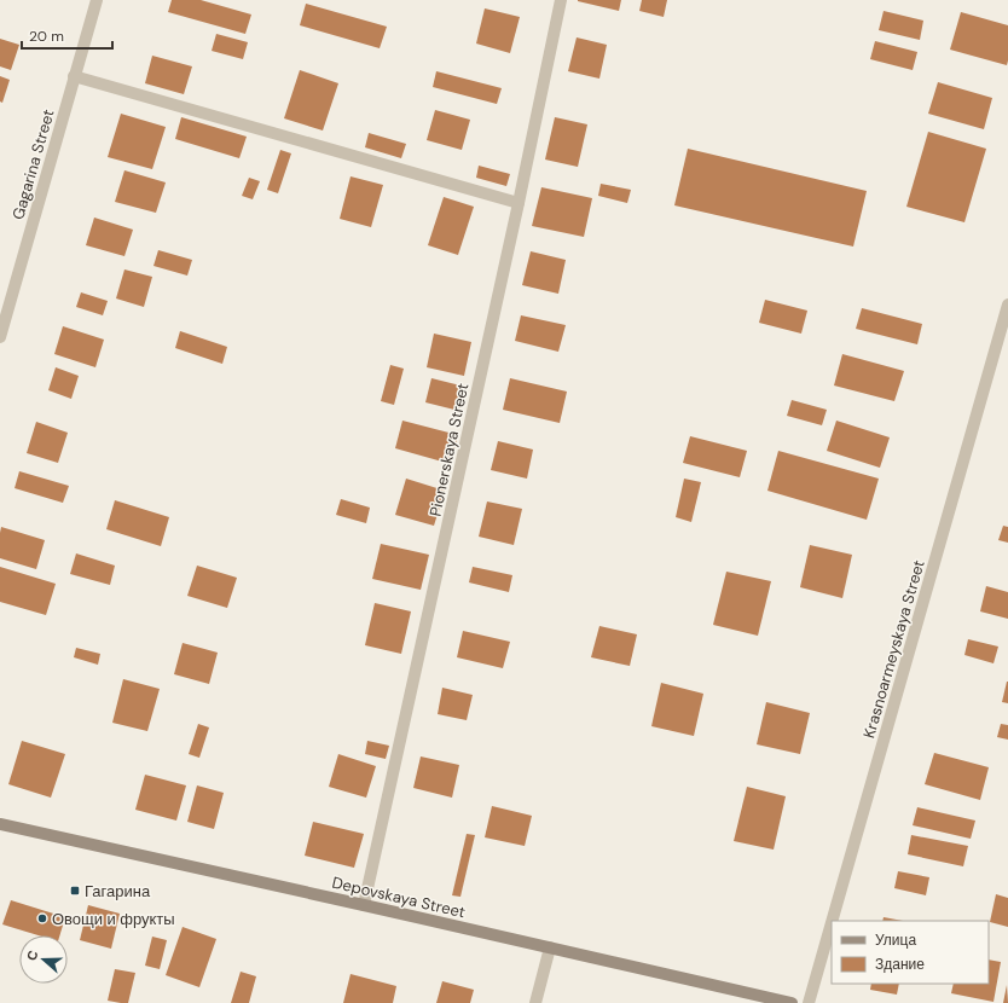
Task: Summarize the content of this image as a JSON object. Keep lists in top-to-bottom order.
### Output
{
  "streets": {
    "main road": ["Depovskaya Street"],
    "street": ["Gagarina Street", "Pionerskaya Street", "Krasnoarmeyskaya Street"]
  },
  "crossings": [
    ["Pionerskaya Street", "Depovskaya Street"]
  ],
  "places": {
    "transit": ["Гагарина"],
    "other": ["Овощи и фрукты"]
  },
  "legend": ["Улица", "Здание"],
  "scale_bar": "20 m",
  "north": "left"
}
